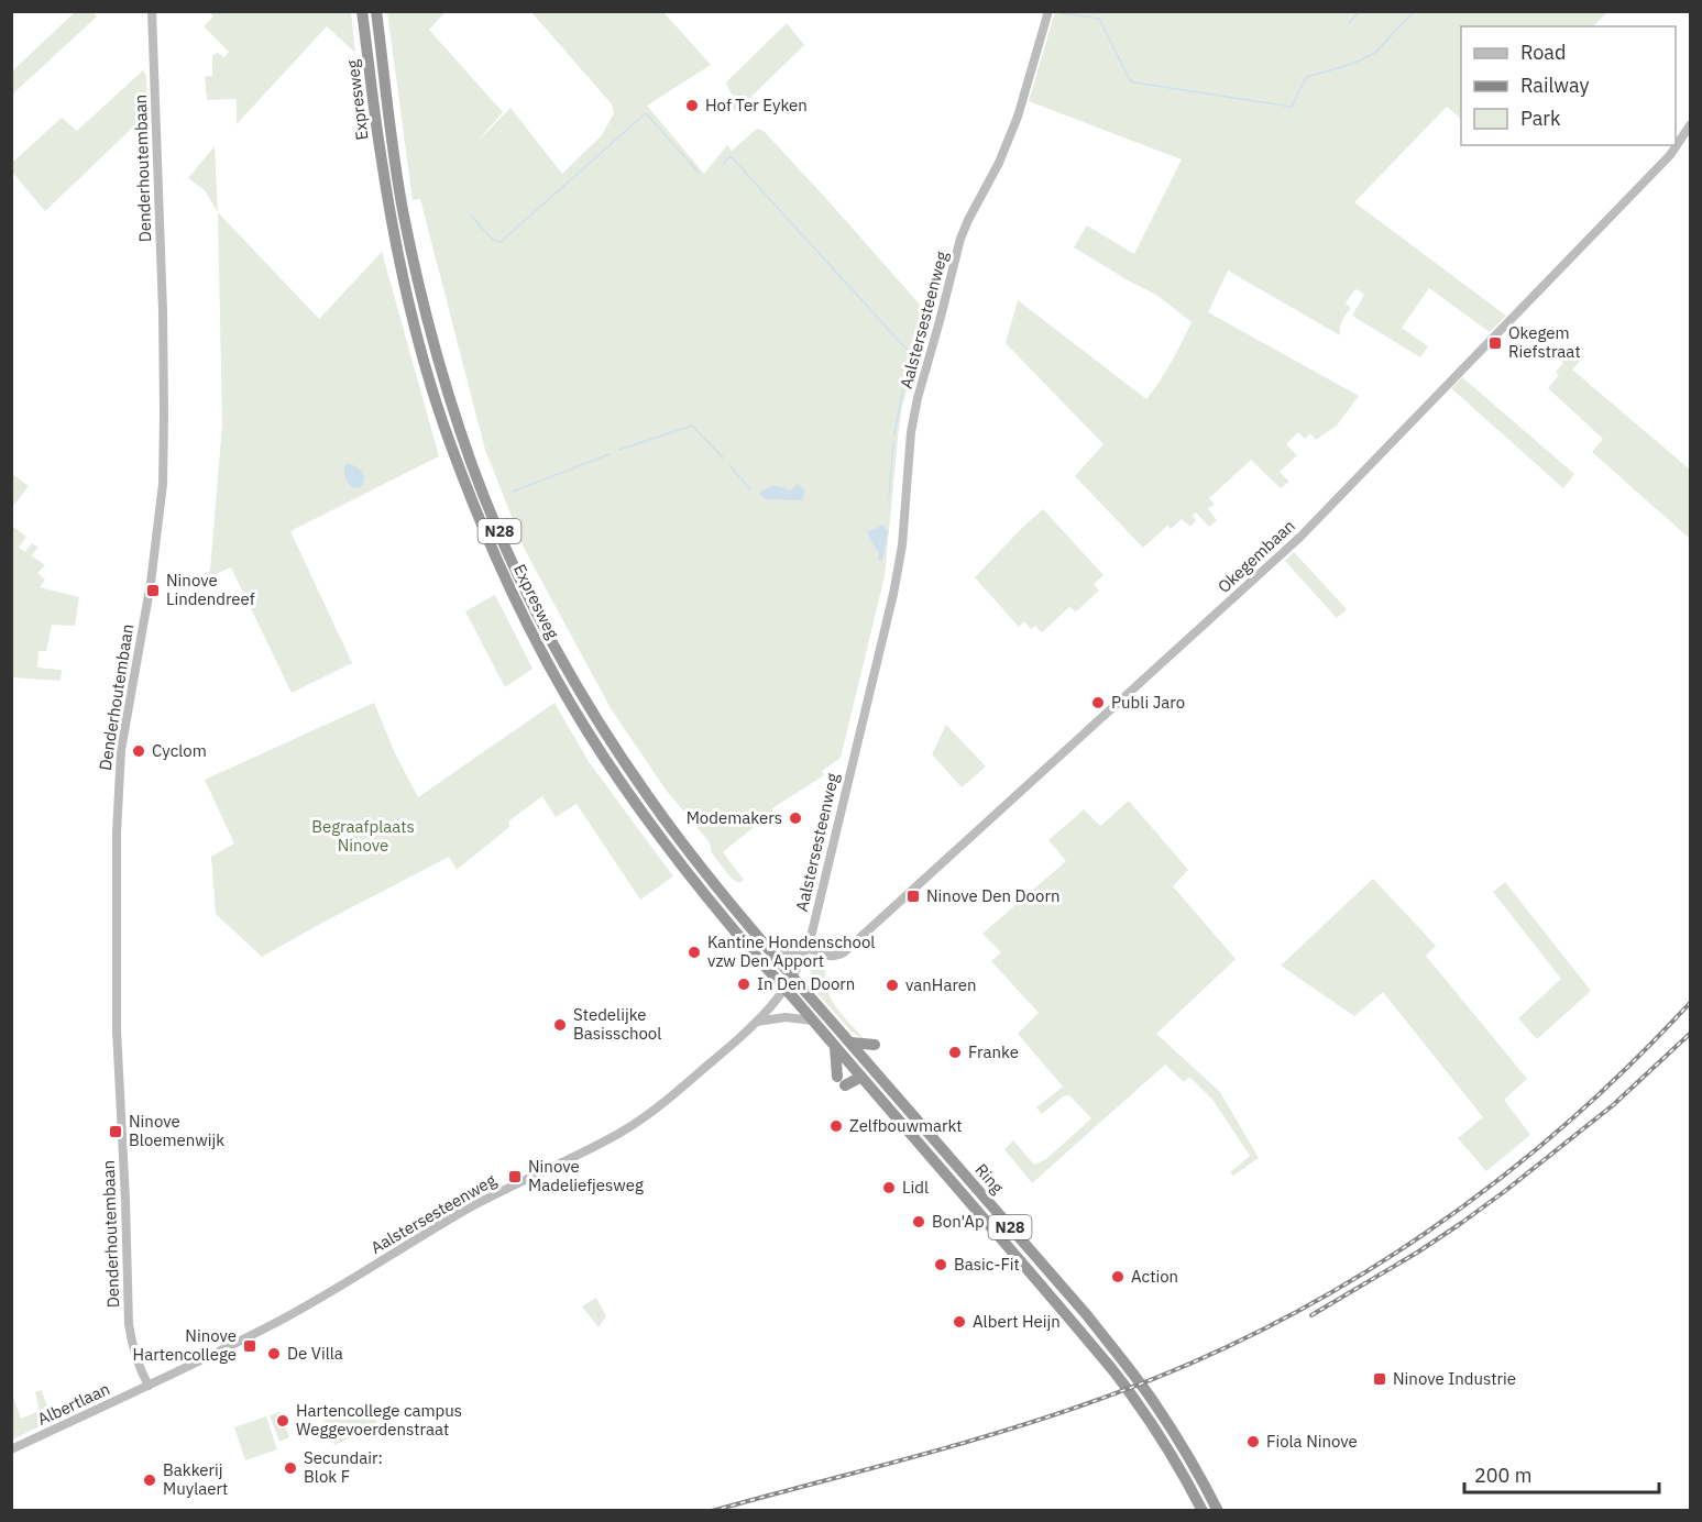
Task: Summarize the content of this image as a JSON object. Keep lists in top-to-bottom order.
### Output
{
  "streets": {
    "highway": ["Expresweg", "N28", "Ring"],
    "main road": [
      "Denderhoutembaan",
      "Aalstersesteenweg",
      "Okegembaan",
      "Albertlaan"
    ]
  },
  "crossings": [
    ["Expresweg", "Aalstersesteenweg"],
    ["Expresweg", "Ring"],
    ["Denderhoutembaan", "Aalstersesteenweg"],
    ["Denderhoutembaan", "Albertlaan"],
    ["Aalstersesteenweg", "Okegembaan"],
    ["Aalstersesteenweg", "Ring"],
    ["Aalstersesteenweg", "Albertlaan"]
  ],
  "parks": ["Begraafplaats Ninove"],
  "places": {
    "other": [
      "Hof Ter Eyken",
      "Publi Jaro",
      "Cyclom",
      "Modemakers",
      "Kantine Hondenschool vzw Den Apport",
      "In Den Doorn",
      "vanHaren",
      "Stedelijke Basisschool",
      "Franke",
      "Zelfbouwmarkt",
      "Lidl",
      "Bon'Ap",
      "Basic-Fit",
      "Action",
      "Albert Heijn",
      "De Villa",
      "Hartencollege campus Weggevoerdenstraat",
      "Fiola Ninove",
      "Secundair: Blok F",
      "Bakkerij Muylaert"
    ],
    "transit": [
      "Okegem Riefstraat",
      "Ninove Lindendreef",
      "Ninove Den Doorn",
      "Ninove Bloemenwijk",
      "Ninove Madeliefjesweg",
      "Ninove Hartencollege",
      "Ninove Industrie"
    ]
  },
  "legend": ["Road", "Railway", "Park"],
  "scale_bar": "200 m"
}
